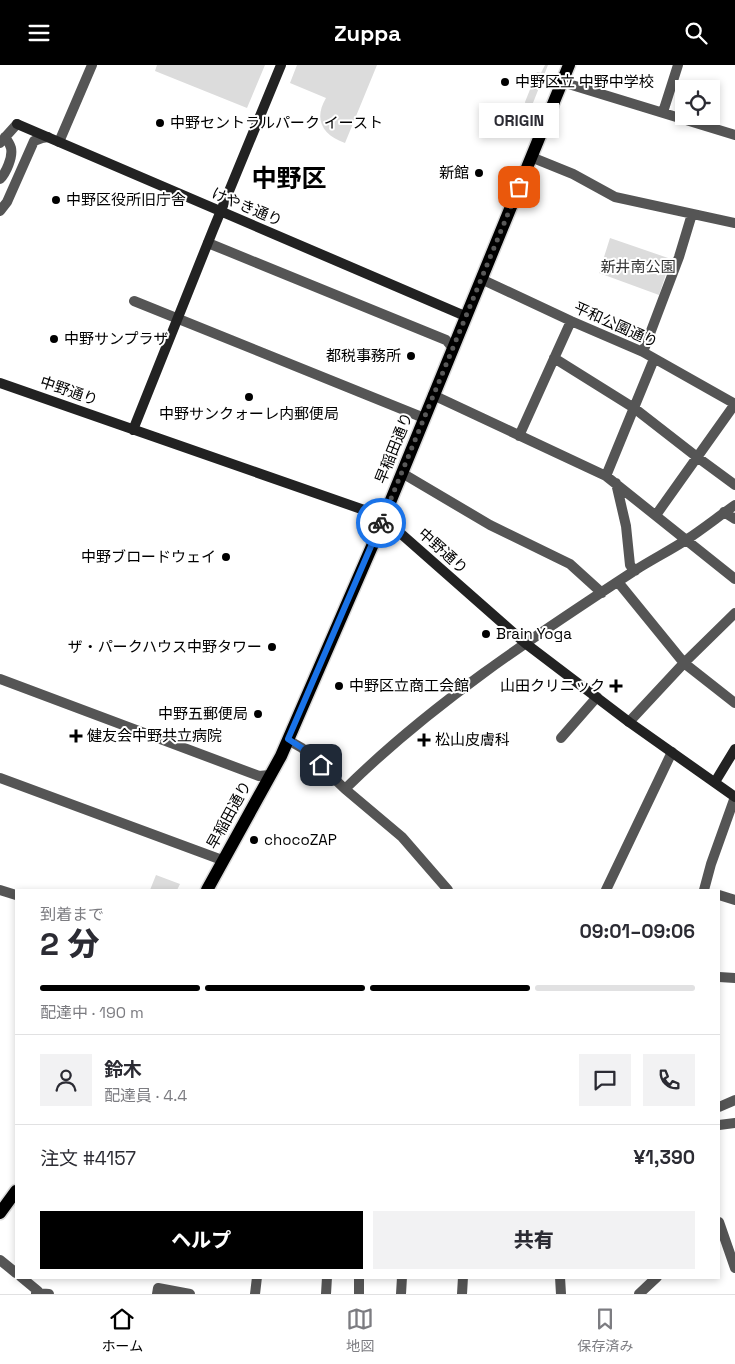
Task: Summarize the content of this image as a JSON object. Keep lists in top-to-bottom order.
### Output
{
  "streets": {
    "main road": ["早稲田通り"],
    "street": ["けやき通り", "平和公園通り", "中野通り"]
  },
  "crossings": [
    ["けやき通り", "早稲田通り"],
    ["平和公園通り", "早稲田通り"],
    ["中野通り", "早稲田通り"]
  ],
  "districts": ["中野区"],
  "parks": ["新井南公園"],
  "places": {
    "other": [
      "中野区立 中野中学校",
      "中野セントラルパーク イースト",
      "新館",
      "ORIGIN",
      "中野区役所旧庁舎",
      "中野サンプラザ",
      "都税事務所",
      "中野サンクォーレ内郵便局",
      "中野ブロードウェイ",
      "Brain Yoga",
      "ザ・パークハウス中野タワー",
      "中野区立商工会館",
      "中野五郵便局",
      "chocoZAP"
    ],
    "health": ["山田クリニック", "健友会中野共立病院", "松山皮膚科"]
  },
  "page": {
    "header": "Zuppa",
    "bubble": "ORIGIN",
    "heading": ["2 分", "到着まで", "09:01–09:06"],
    "panel": [
      "鈴木",
      "配達員 · 4.4",
      "注文 #4157",
      "¥1,390"
    ],
    "bar": "配達中 · 190 m",
    "buttons": ["ヘルプ", "共有"],
    "tabs": ["ホーム", "地図", "保存済み"]
  }
}
